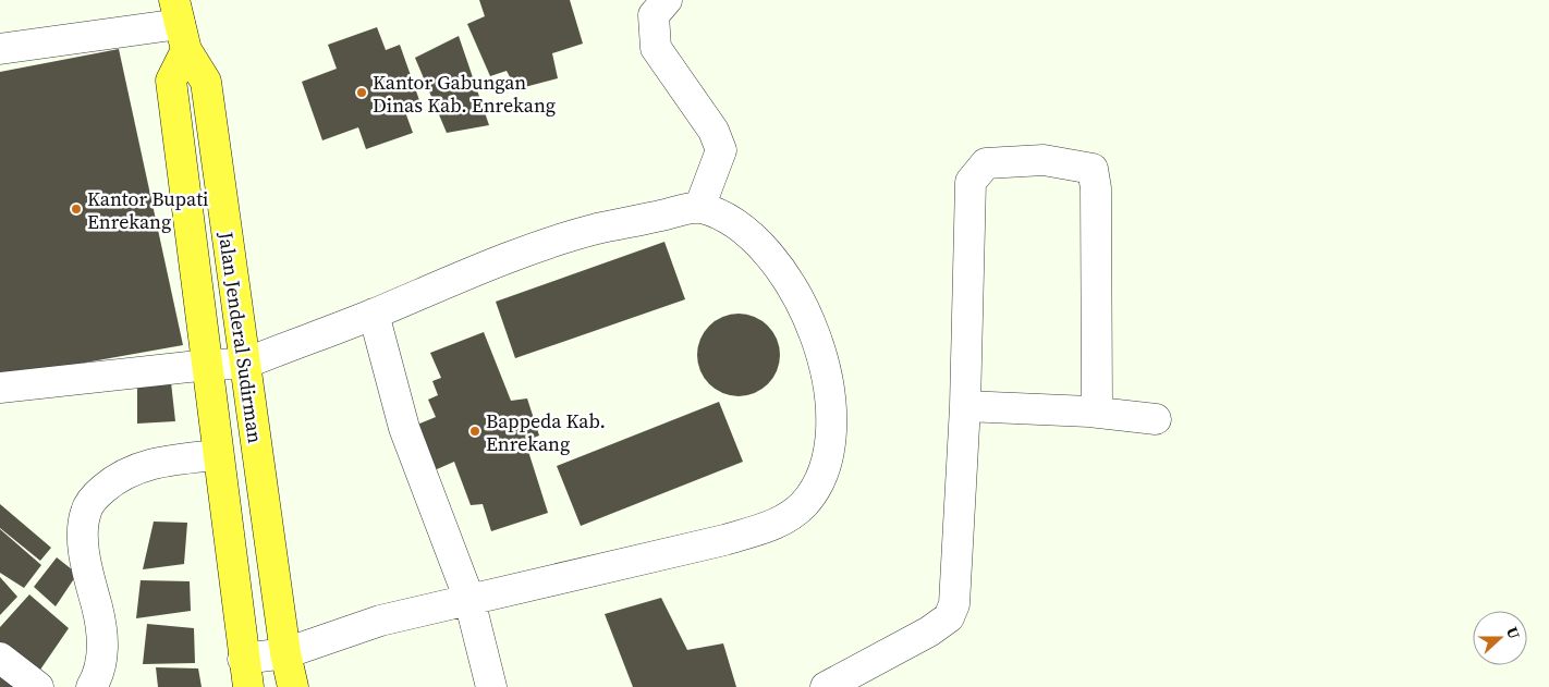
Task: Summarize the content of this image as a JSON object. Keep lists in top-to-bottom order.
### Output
{
  "streets": {
    "highway": ["Jalan Jenderal Sudirman"]
  },
  "places": ["Kantor Gabungan Dinas Kab. Enrekang", "Kantor Bupati Enrekang", "Bappeda Kab. Enrekang"],
  "north": "right"
}
